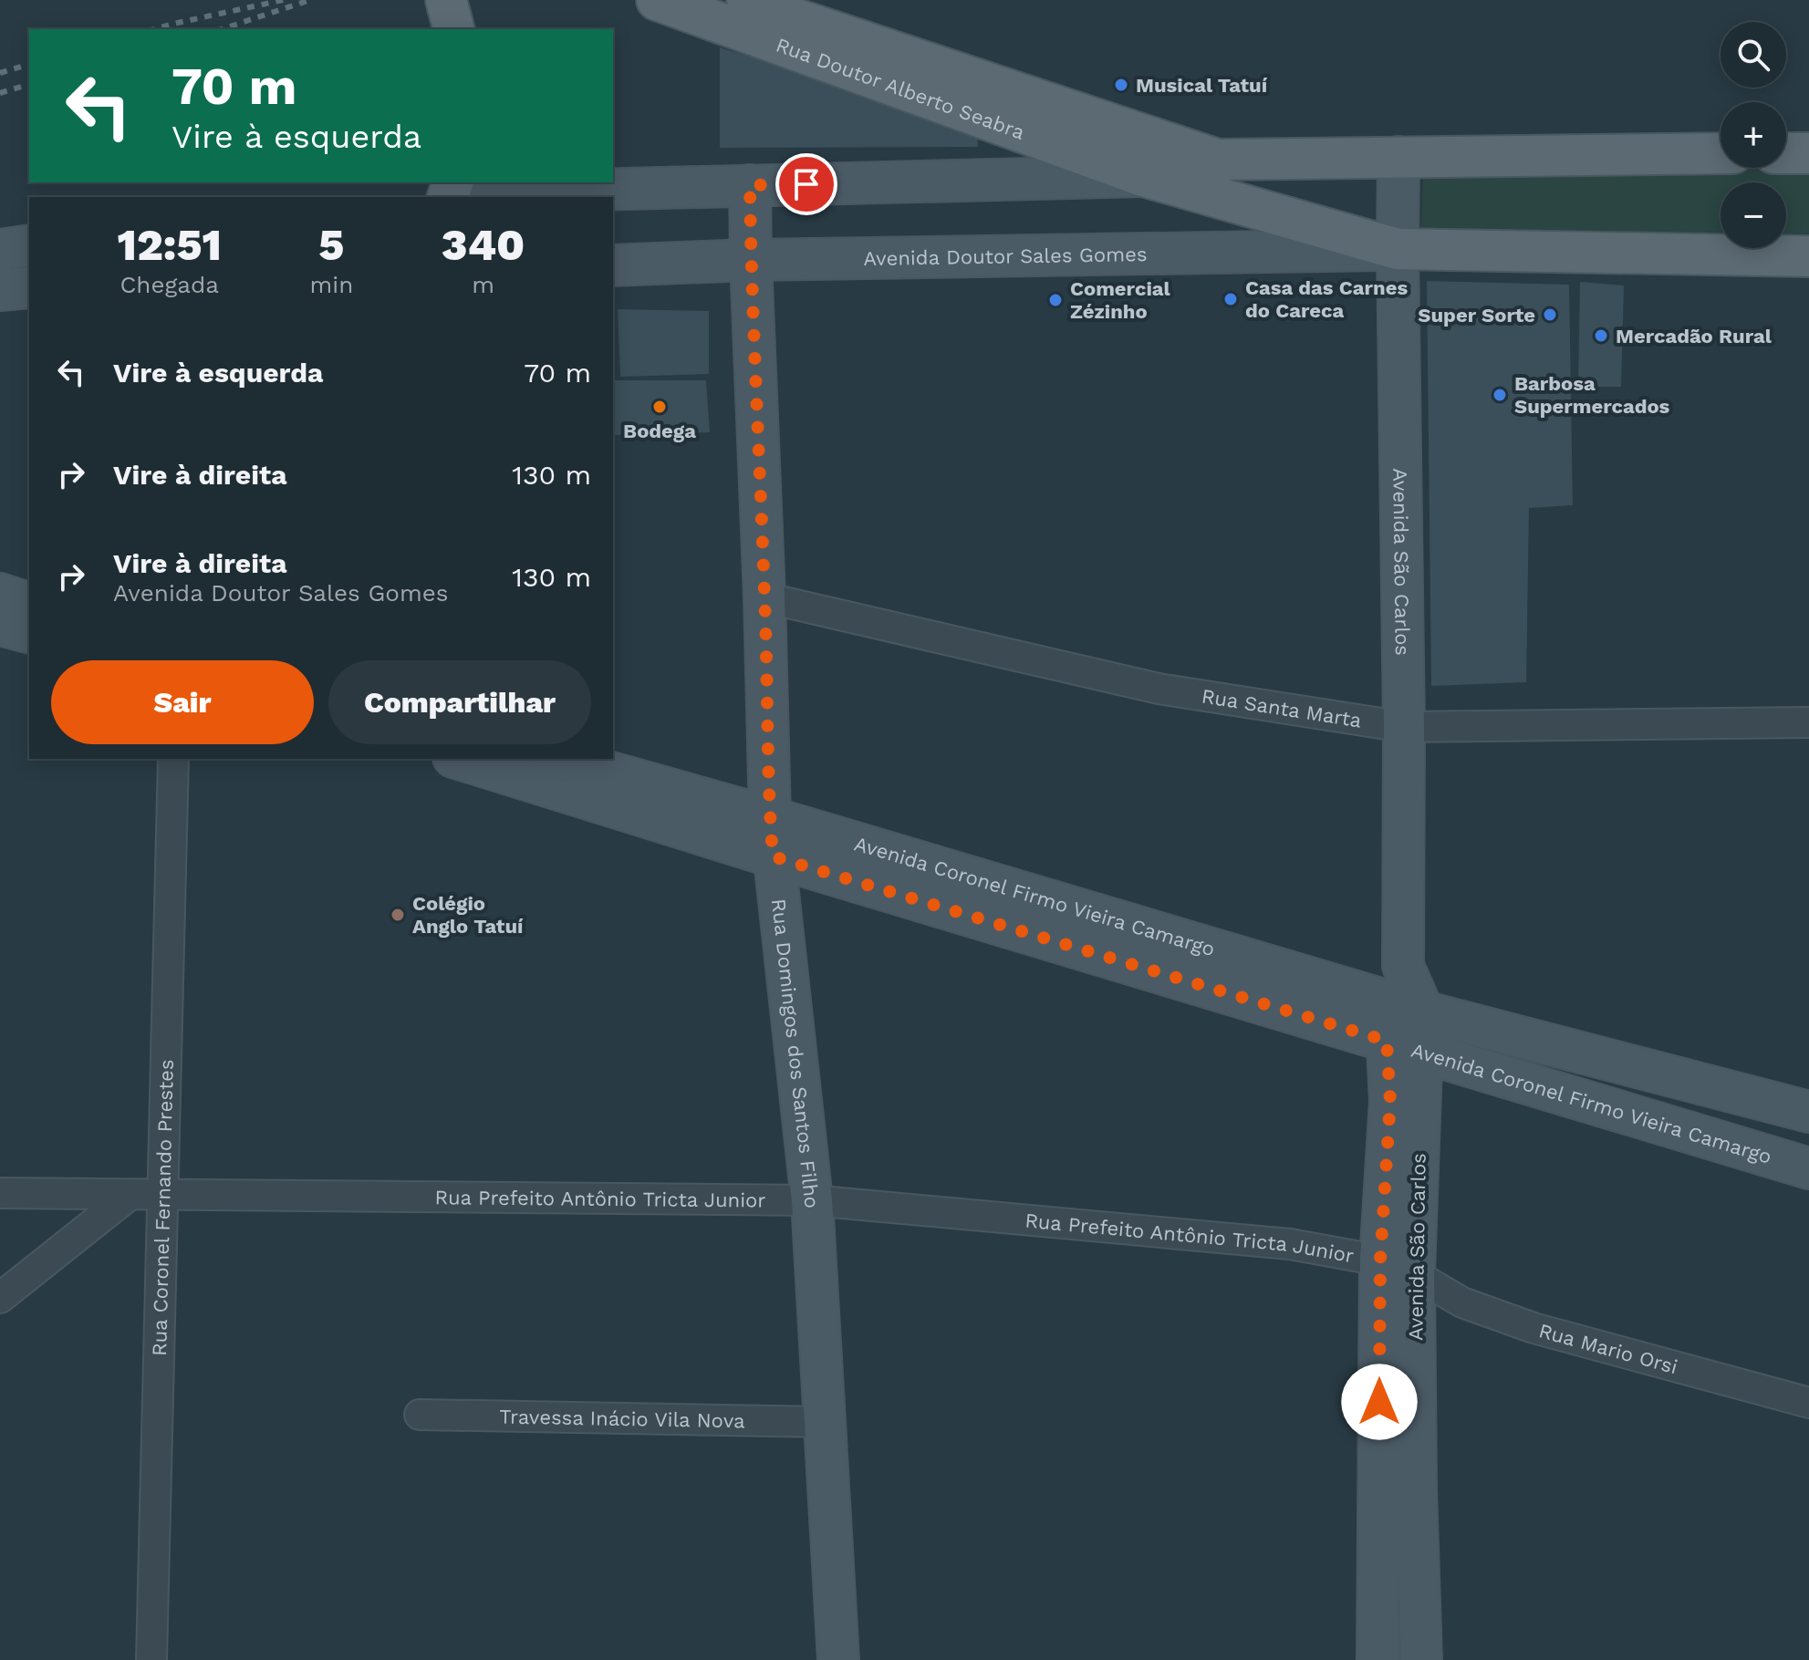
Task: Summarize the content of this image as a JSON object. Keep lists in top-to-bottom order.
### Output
{
  "streets": {
    "main road": [
      "Rua Doutor Alberto Seabra",
      "Avenida Doutor Sales Gomes",
      "Avenida São Carlos",
      "Avenida Coronel Firmo Vieira Camargo",
      "Rua Domingos dos Santos Filho"
    ],
    "street": [
      "Rua Santa Marta",
      "Rua Prefeito Antônio Tricta Junior",
      "Rua Coronel Fernando Prestes",
      "Rua Mario Orsi",
      "Travessa Inácio Vila Nova"
    ]
  },
  "crossings": [
    ["Rua Doutor Alberto Seabra", "Avenida Doutor Sales Gomes"],
    ["Avenida Doutor Sales Gomes", "Avenida São Carlos"],
    ["Avenida Doutor Sales Gomes", "Rua Domingos dos Santos Filho"],
    ["Avenida São Carlos", "Rua Santa Marta"],
    ["Avenida São Carlos", "Avenida Coronel Firmo Vieira Camargo"],
    ["Avenida São Carlos", "Rua Prefeito Antônio Tricta Junior"],
    ["Avenida São Carlos", "Rua Mario Orsi"],
    ["Rua Santa Marta", "Rua Domingos dos Santos Filho"],
    ["Avenida Coronel Firmo Vieira Camargo", "Rua Domingos dos Santos Filho"],
    ["Rua Domingos dos Santos Filho", "Rua Prefeito Antônio Tricta Junior"],
    ["Rua Domingos dos Santos Filho", "Travessa Inácio Vila Nova"],
    ["Rua Prefeito Antônio Tricta Junior", "Rua Coronel Fernando Prestes"],
    ["Rua Prefeito Antônio Tricta Junior", "Rua Mario Orsi"]
  ],
  "places": [
    "Musical Tatuí",
    "Casa das Carnes do Careca",
    "Comercial Zézinho",
    "Super Sorte",
    "Mercadão Rural",
    "Barbosa Supermercados",
    "Bodega",
    "Colégio Anglo Tatuí"
  ],
  "page": {
    "map_buttons": ["+", "−"],
    "turn": ["70 m", "Vire à esquerda"],
    "eta": [
      "12:51",
      "Chegada",
      "5",
      "min",
      "340",
      "m"
    ],
    "list": [
      {
        "name": "Vire à esquerda",
        "value": "70 m"
      },
      {
        "name": "Vire à direita",
        "value": "130 m"
      },
      {
        "name": "Vire à direita",
        "note": "Avenida Doutor Sales Gomes",
        "value": "130 m"
      }
    ],
    "buttons": ["Sair", "Compartilhar"]
  }
}
